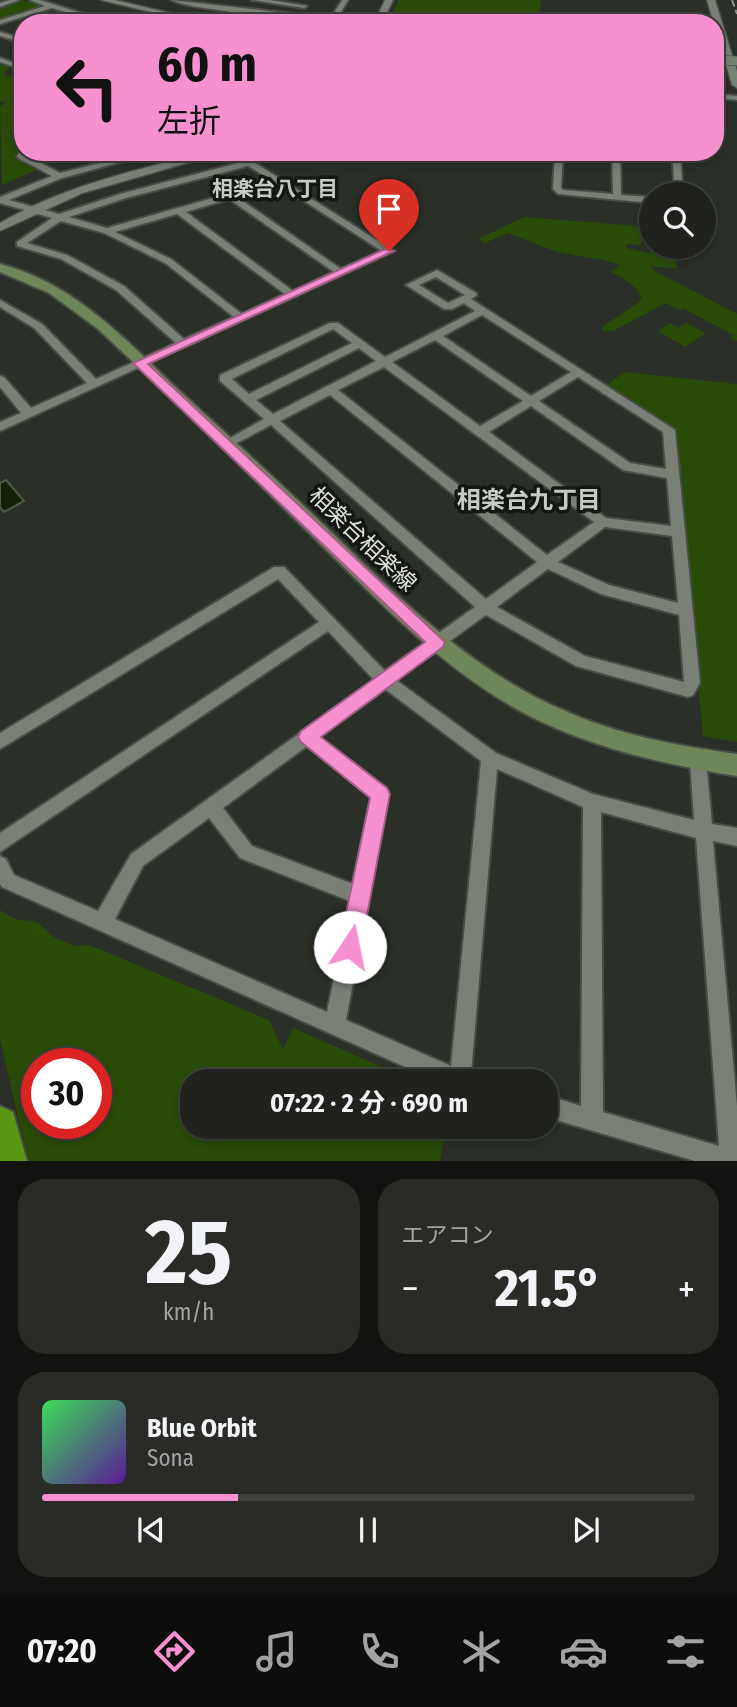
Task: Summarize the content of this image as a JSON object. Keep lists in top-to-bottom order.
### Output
{
  "streets": {
    "main road": ["相楽台相楽線"]
  },
  "districts": ["相楽台八丁目", "相楽台九丁目"],
  "page": {
    "turn": ["60 m", "左折"],
    "limit": "30",
    "trip": "07:22 · 2 分 · 690 m",
    "tile": [
      ["25", "km/h"],
      "エアコン"
    ],
    "heat": ["−", "21.5°", "+"],
    "song": ["Blue Orbit", "Sona"],
    "tabs": "07:20"
  }
}
